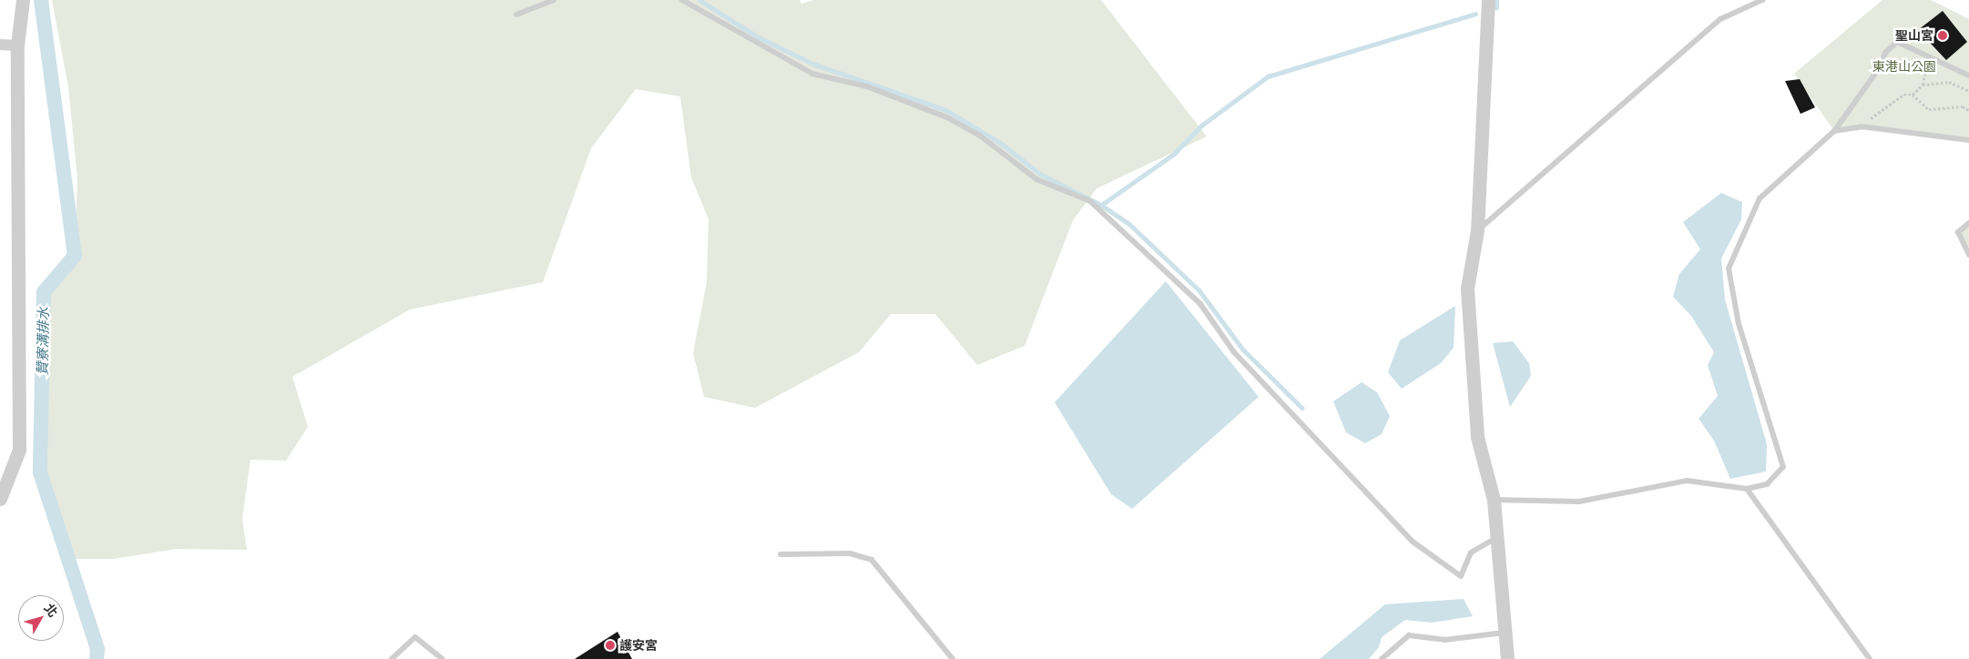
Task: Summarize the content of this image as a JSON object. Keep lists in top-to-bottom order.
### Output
{
  "water": ["贊寮溝排水"],
  "parks": ["東港山公園"],
  "places": ["聖山宮", "護安宮"],
  "north": "top right"
}
